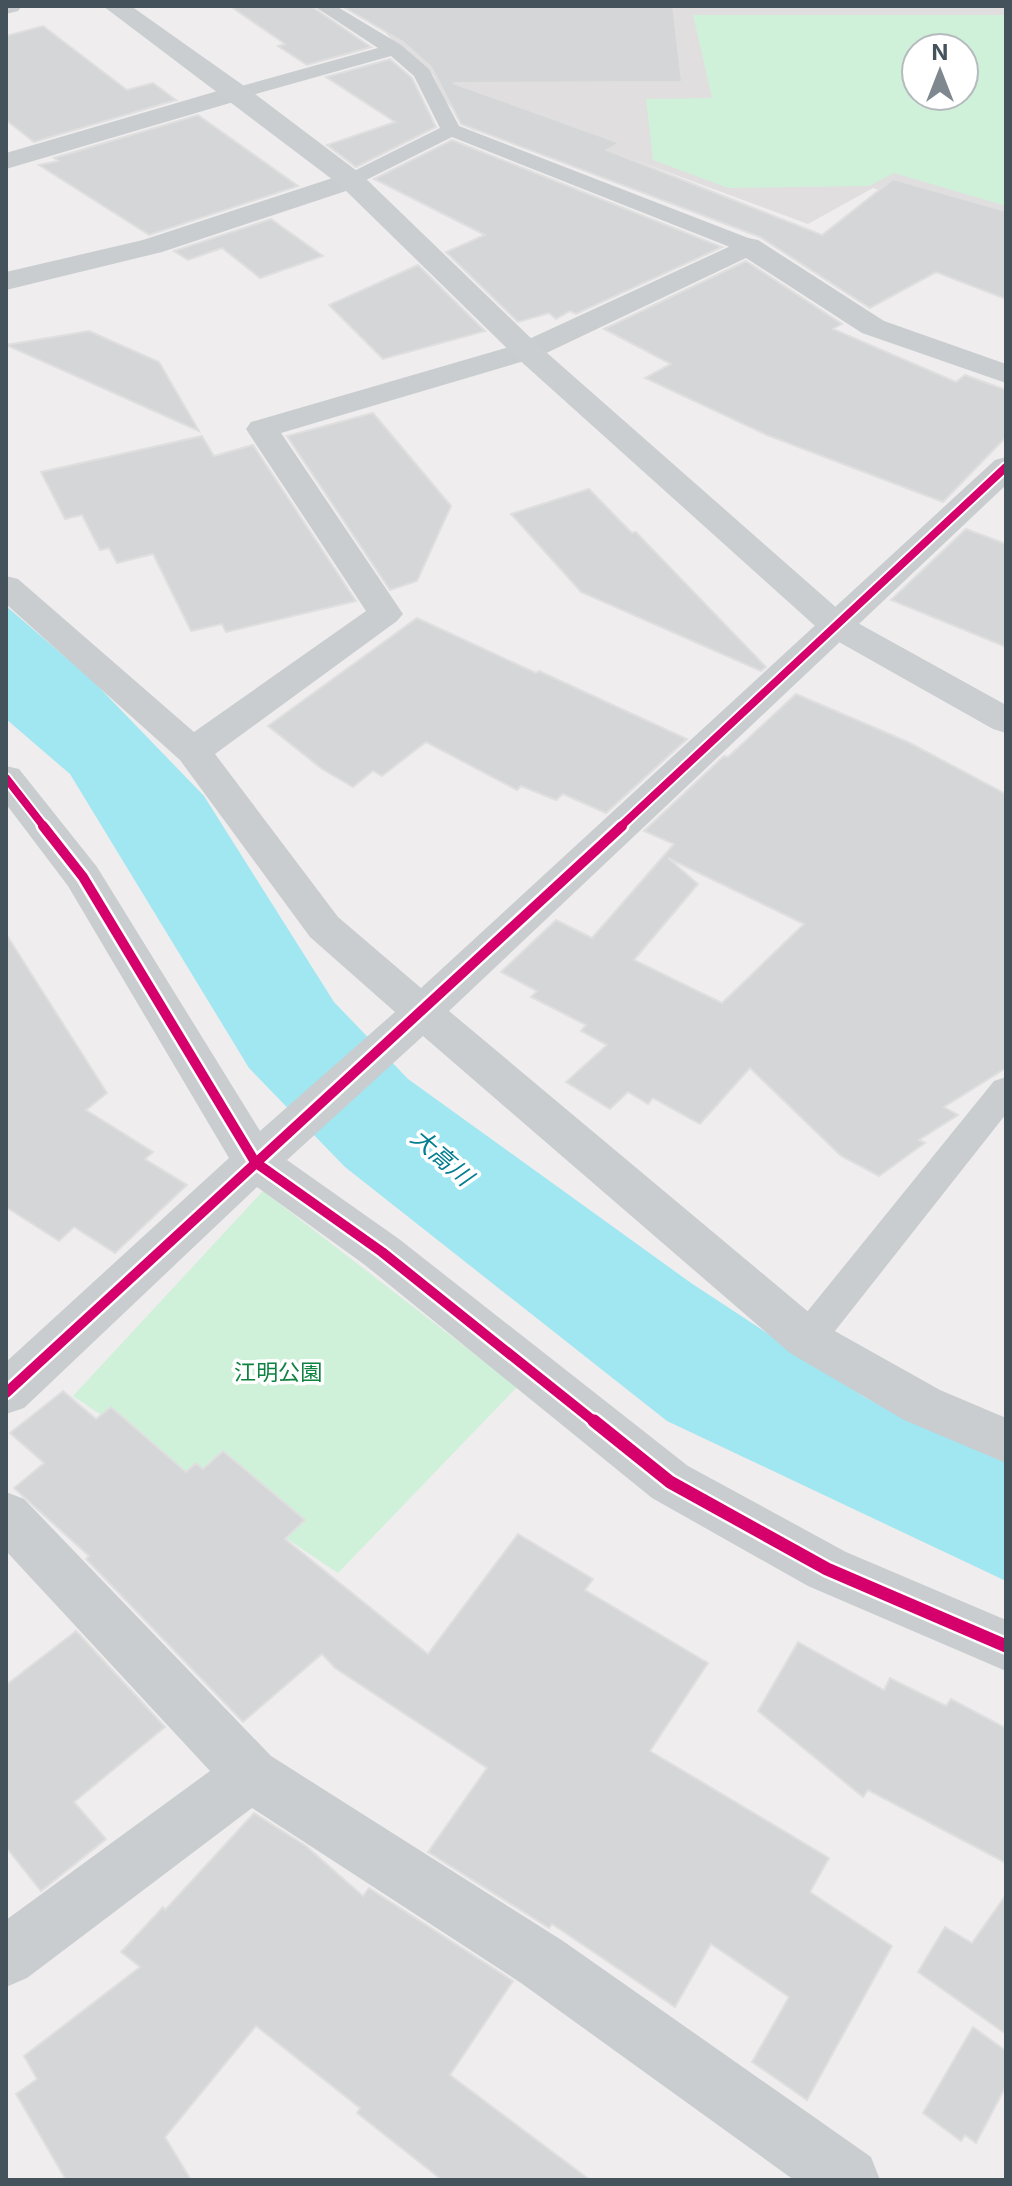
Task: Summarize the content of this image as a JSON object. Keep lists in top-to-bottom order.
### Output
{
  "water": ["大高川"],
  "parks": ["江明公園"],
  "north": "top"
}
